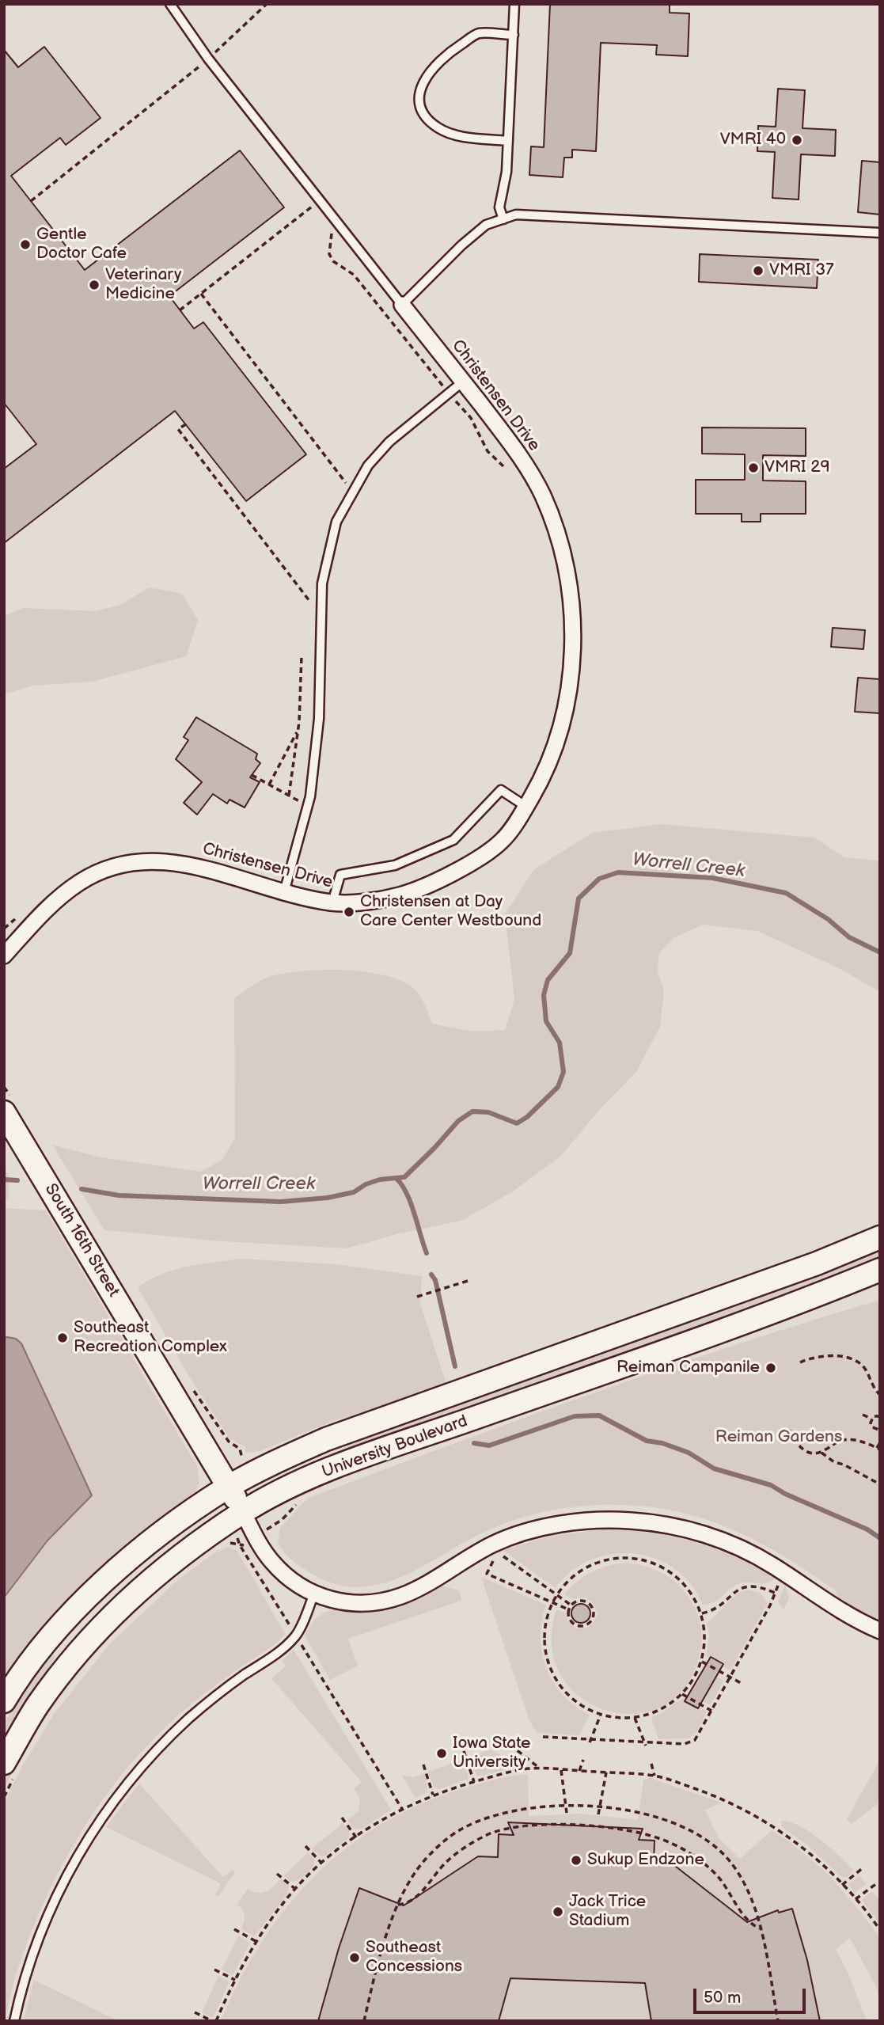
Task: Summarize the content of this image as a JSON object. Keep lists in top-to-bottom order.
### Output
{
  "streets": {
    "main road": ["South 16th Street", "University Boulevard"],
    "street": ["Christensen Drive"]
  },
  "crossings": [
    ["South 16th Street", "University Boulevard"]
  ],
  "water": ["Worrell Creek"],
  "parks": ["Reiman Gardens"],
  "places": [
    "VMRI 40",
    "Gentle Doctor Cafe",
    "VMRI 37",
    "Veterinary Medicine",
    "VMRI 29",
    "Christensen at Day Care Center Westbound",
    "Southeast Recreation Complex",
    "Reiman Campanile",
    "Iowa State University",
    "Sukup Endzone",
    "Jack Trice Stadium",
    "Southeast Concessions"
  ],
  "scale_bar": "50 m"
}
